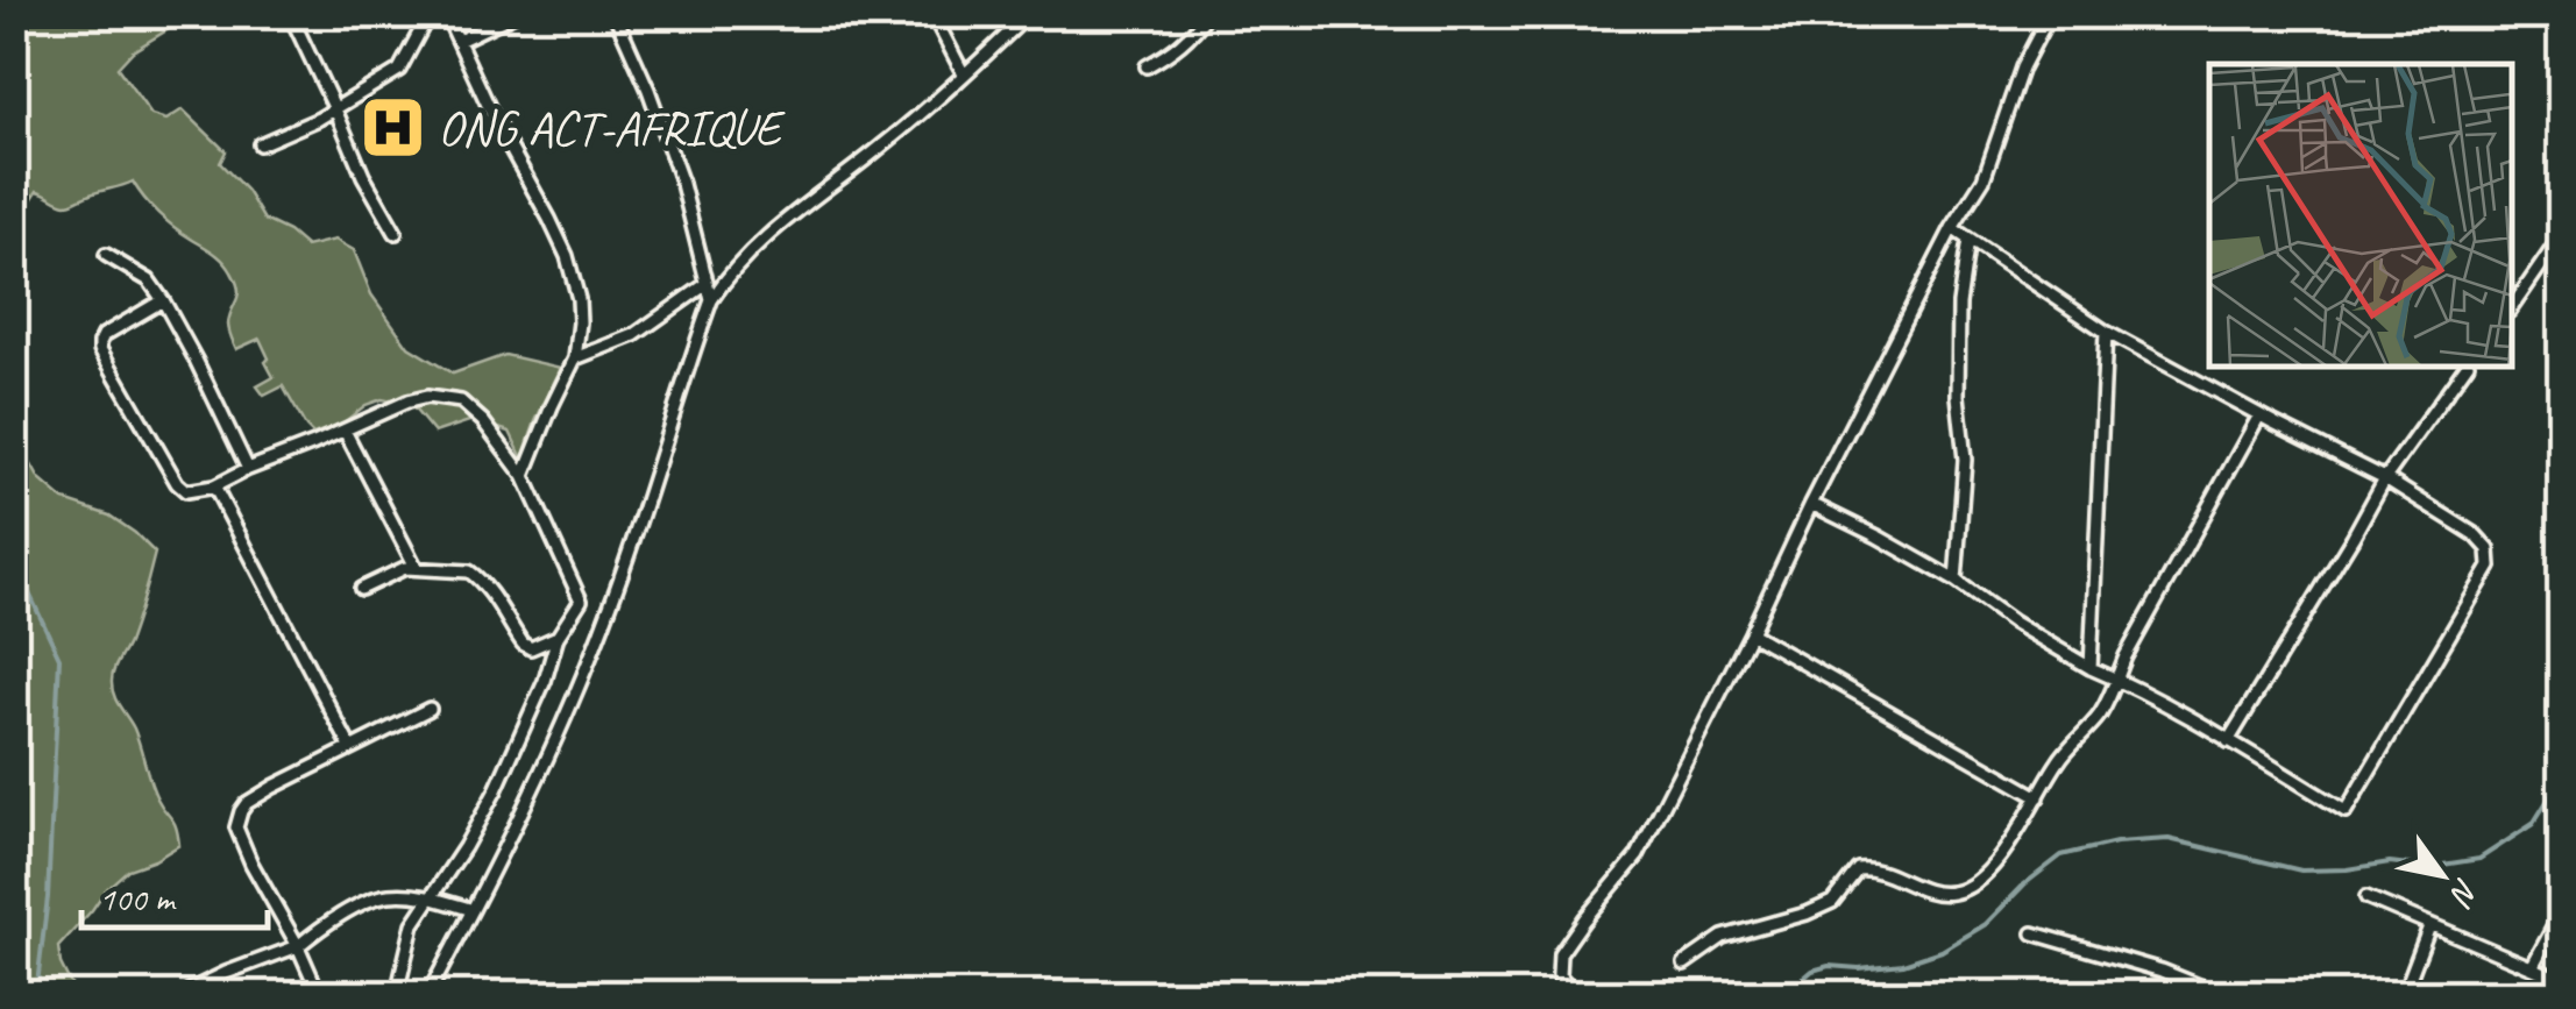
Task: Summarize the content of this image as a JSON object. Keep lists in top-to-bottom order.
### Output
{
  "places": {
    "hospital": ["ONG ACT-AFRIQUE"]
  },
  "scale_bar": "100 m",
  "north": "bottom right"
}
